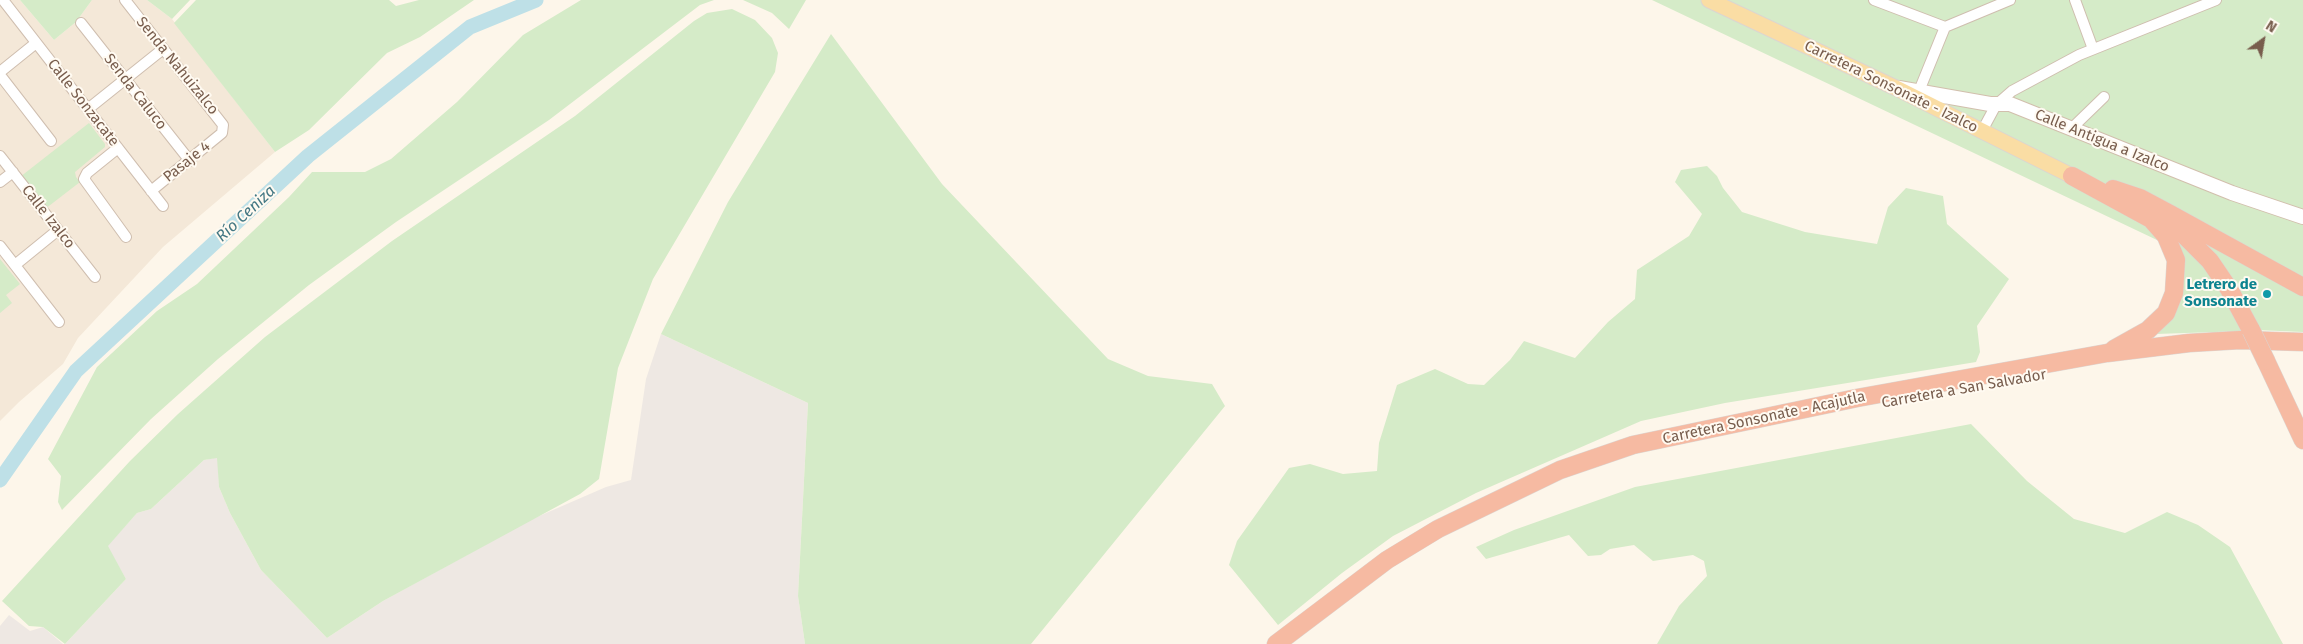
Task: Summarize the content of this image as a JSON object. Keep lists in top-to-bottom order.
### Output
{
  "streets": {
    "highway": ["Carretera a San Salvador", "Carretera Sonsonate - Acajutla"],
    "main road": ["Carretera Sonsonate - Izalco"],
    "street": [
      "Senda Nahuizalco",
      "Senda Caluco",
      "Calle Sonzacate",
      "Calle Antigua a Izalco",
      "Pasaje 4",
      "Calle Izalco"
    ]
  },
  "crossings": [
    ["Senda Nahuizalco", "Pasaje 4"],
    ["Carretera Sonsonate - Izalco", "Calle Antigua a Izalco"],
    ["Senda Caluco", "Pasaje 4"],
    ["Calle Sonzacate", "Pasaje 4"]
  ],
  "water": ["Río Ceniza"],
  "places": ["Letrero de Sonsonate"],
  "north": "top right"
}
